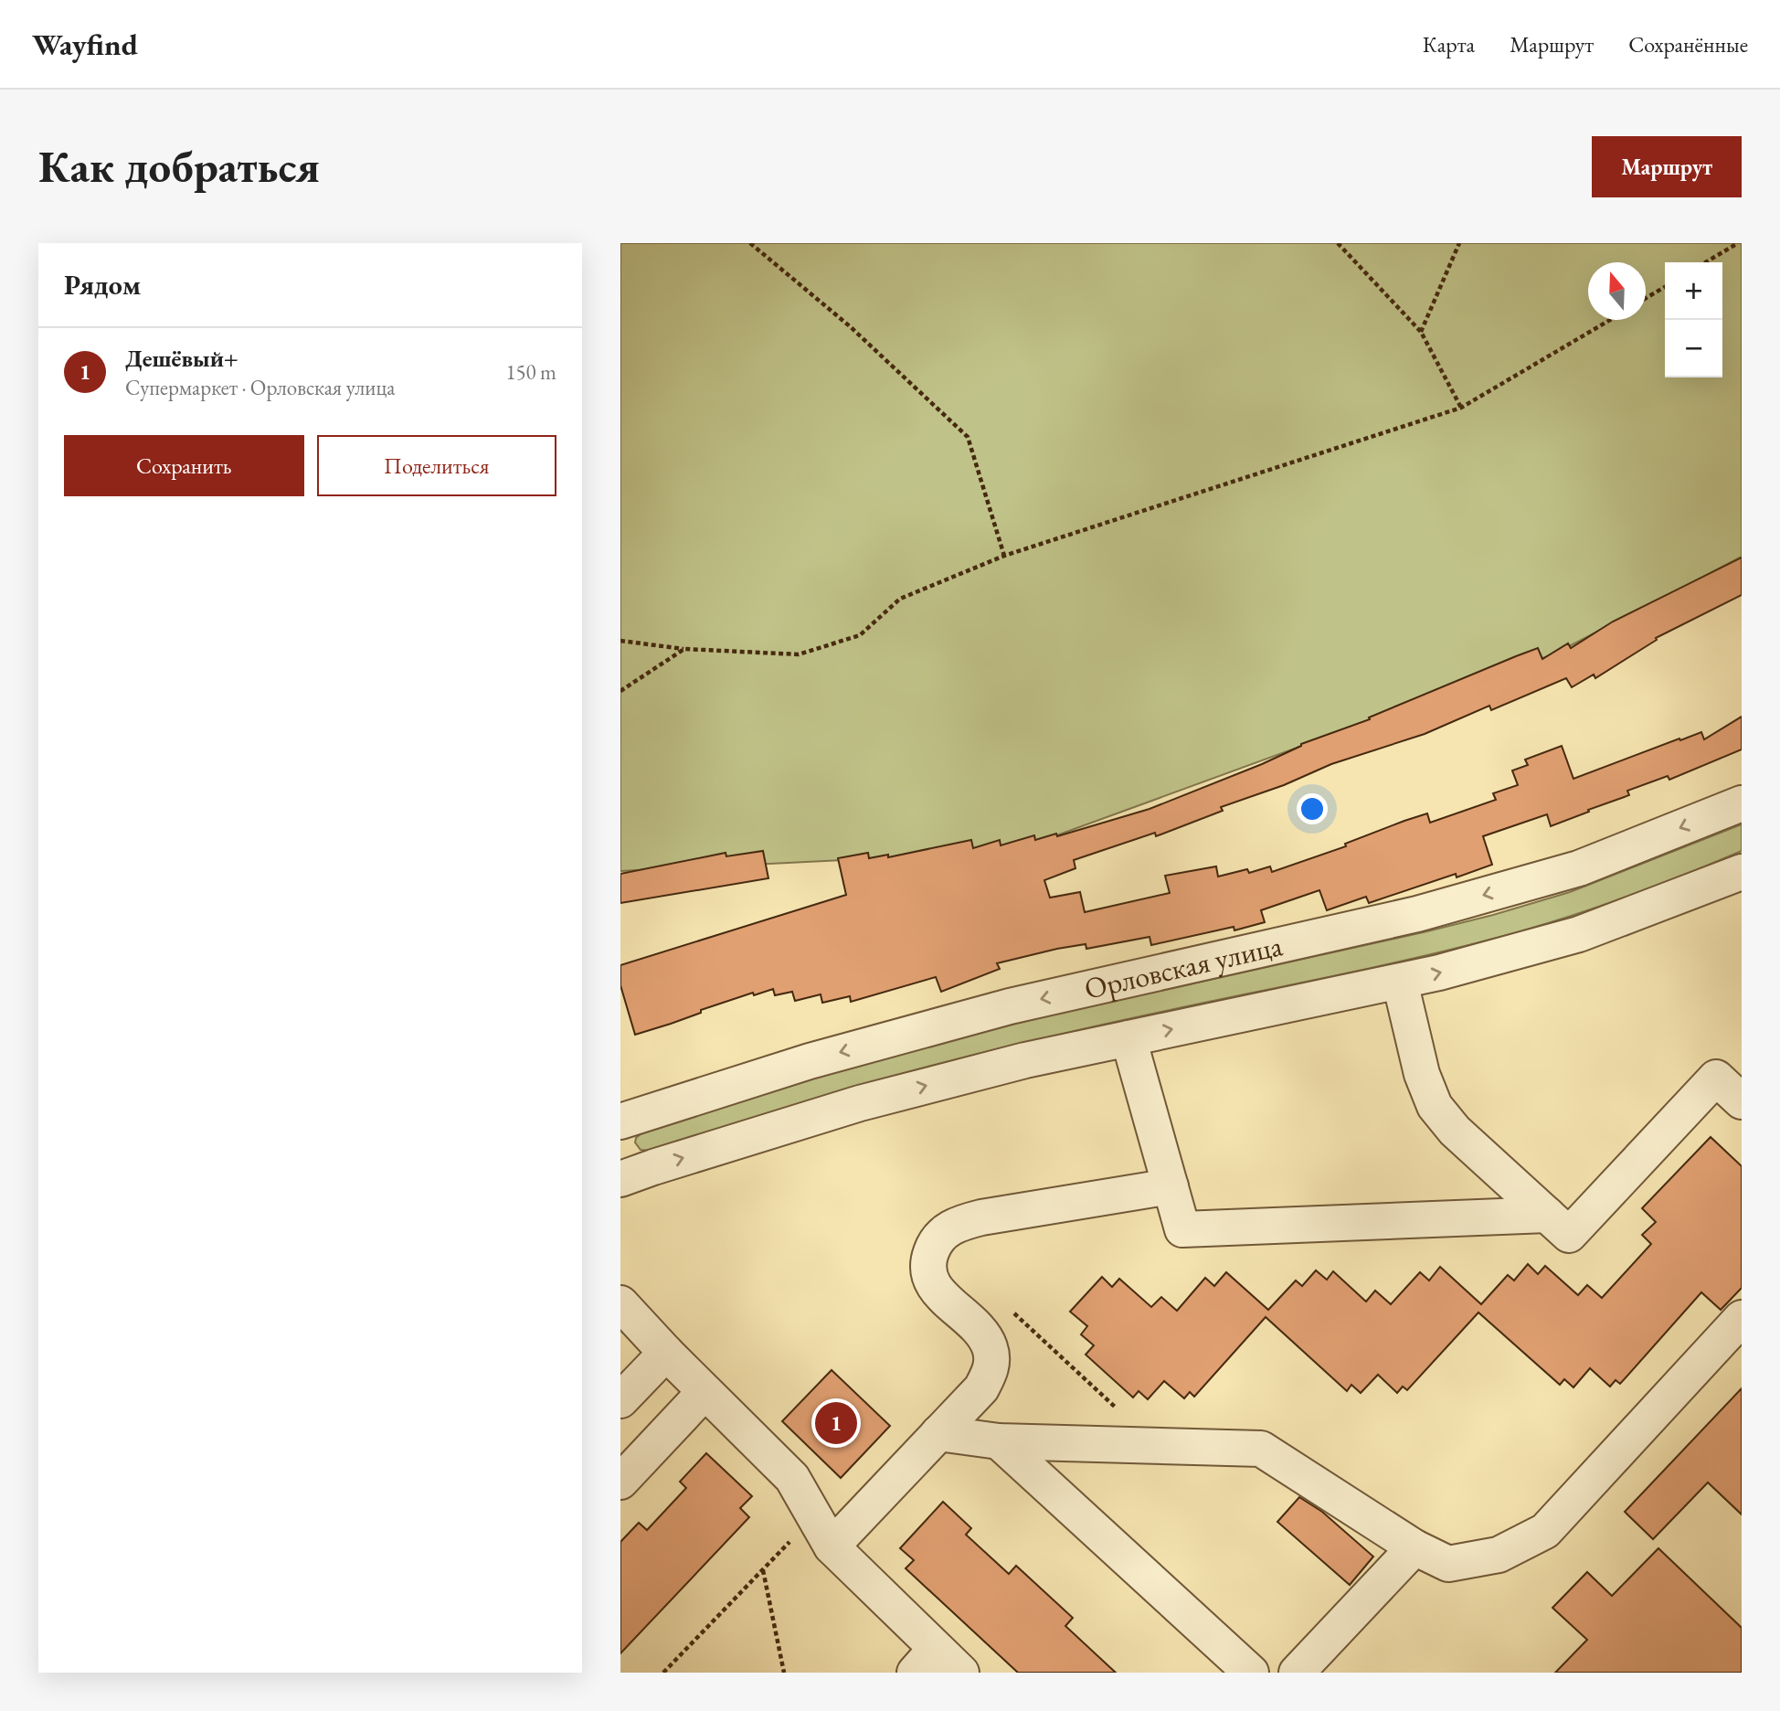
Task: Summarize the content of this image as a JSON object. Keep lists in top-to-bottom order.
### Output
{
  "streets": {
    "street": ["Орловская улица"]
  },
  "north": "top",
  "page": {
    "header": "Wayfind",
    "nav": ["Карта", "Маршрут", "Сохранённые"],
    "buttons": [
      "Маршрут",
      ["Сохранить", "Поделиться"]
    ],
    "title": "Как добраться",
    "heading": "Рядом",
    "map_buttons": ["+", "−"],
    "list": [
      {
        "mark": "1",
        "name": "Дешёвый+",
        "note": "Супермаркет · Орловская улица",
        "value": "150 m"
      }
    ],
    "pins": "1"
  }
}
